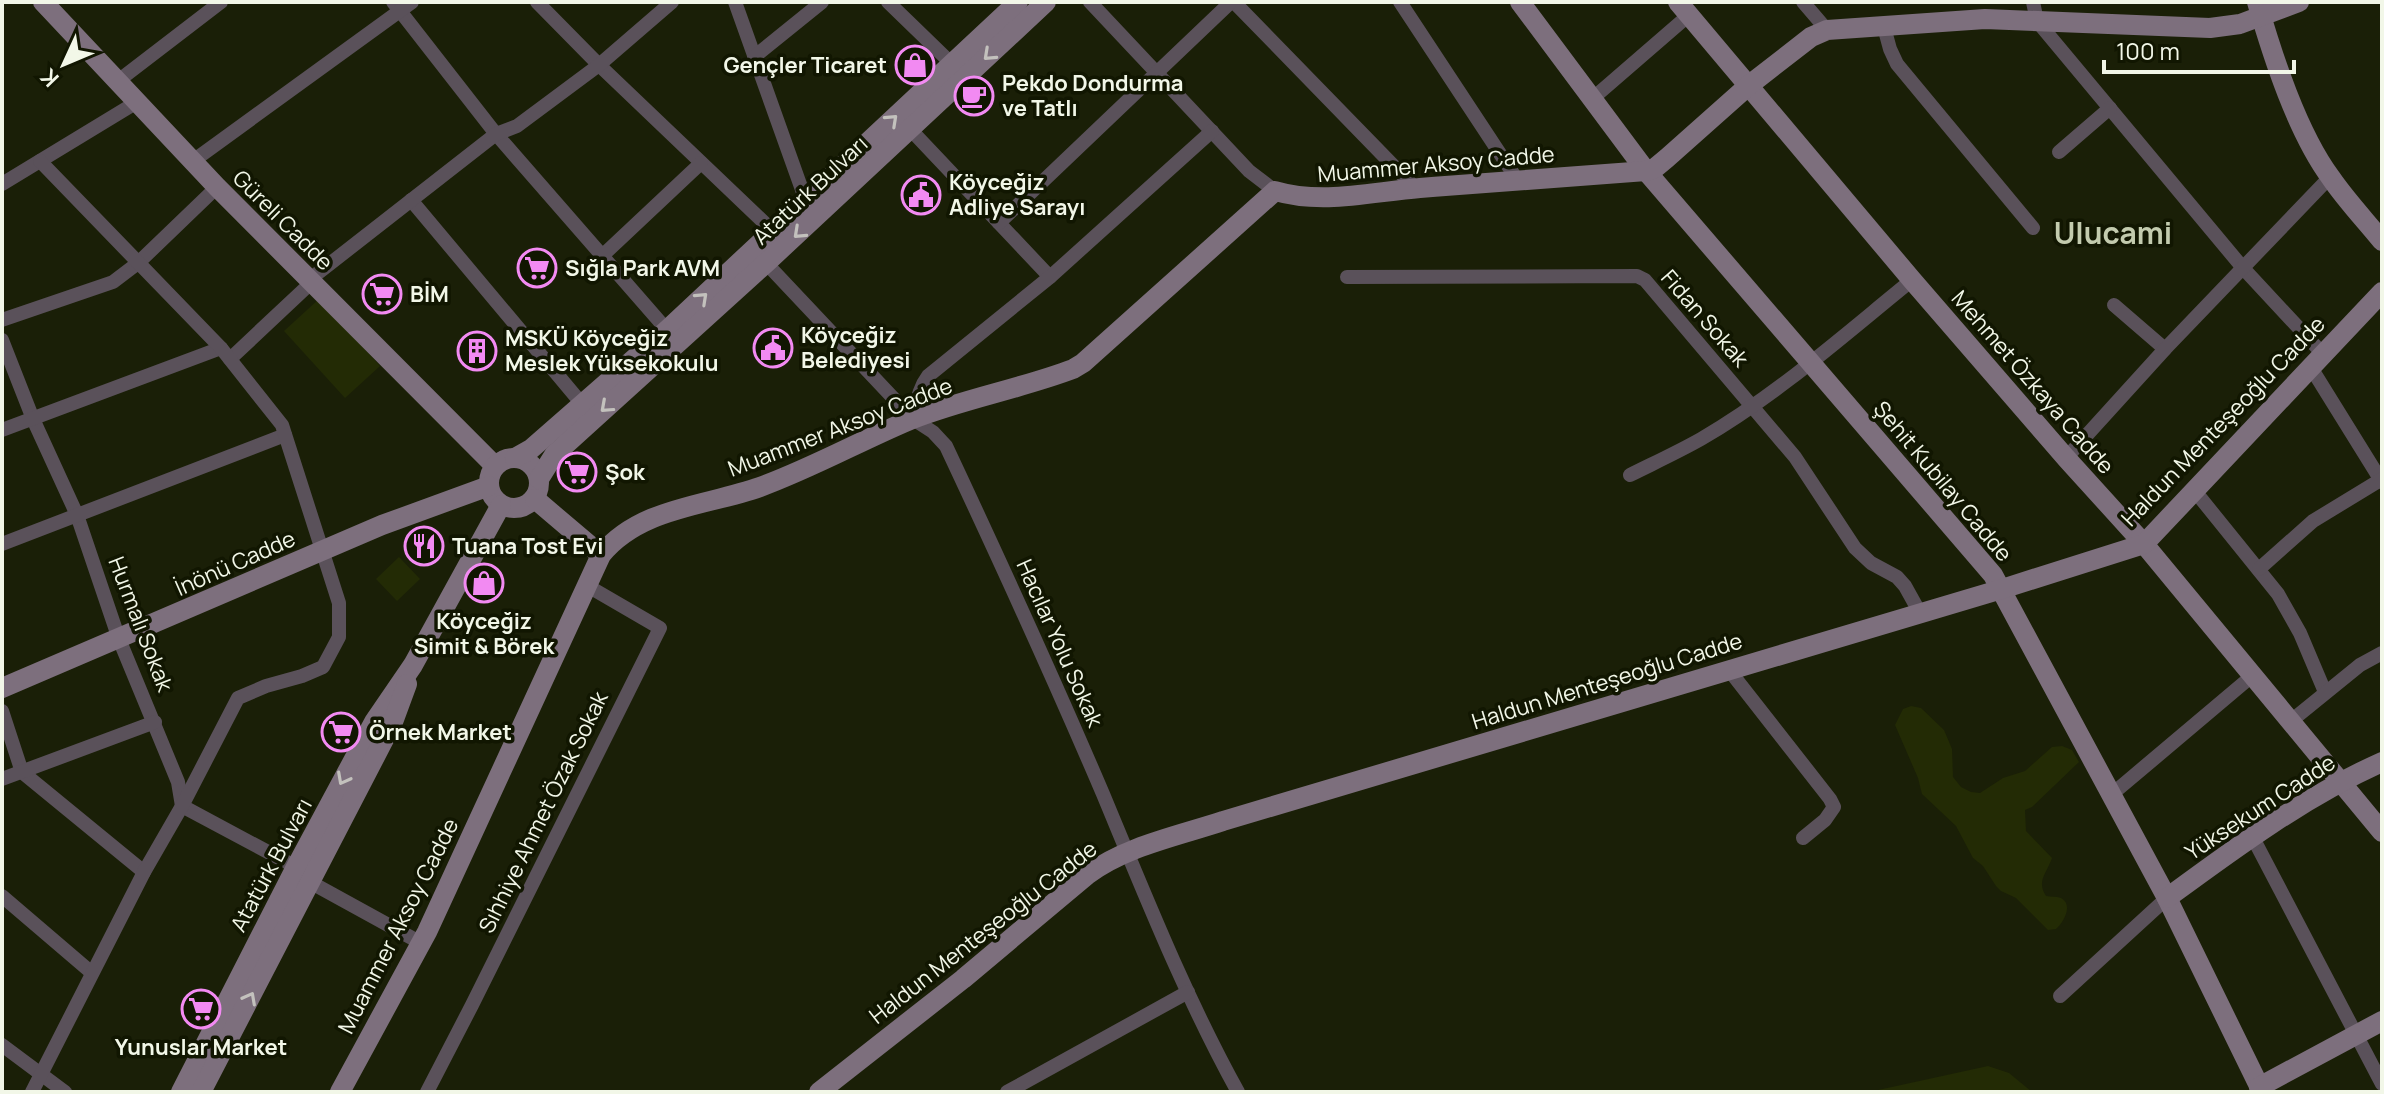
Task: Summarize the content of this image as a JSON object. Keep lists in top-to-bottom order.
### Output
{
  "streets": {
    "street": [
      "Muammer Aksoy Cadde",
      "Atatürk Bulvarı",
      "Güreli Cadde",
      "Fidan Sokak",
      "Mehmet Özkaya Cadde",
      "Haldun Menteşeoğlu Cadde",
      "Şehit Kubilay Cadde",
      "İnönü Cadde",
      "Hurmalı Sokak",
      "Hacılar Yolu Sokak",
      "Yüksekum Cadde",
      "Sıhhiye Ahmet Özak Sokak"
    ]
  },
  "crossings": [
    ["Muammer Aksoy Cadde", "Şehit Kubilay Cadde"],
    ["Muammer Aksoy Cadde", "Hacılar Yolu Sokak"],
    ["Muammer Aksoy Cadde", "Sıhhiye Ahmet Özak Sokak"],
    ["Atatürk Bulvarı", "Güreli Cadde"],
    ["Atatürk Bulvarı", "İnönü Cadde"],
    ["Atatürk Bulvarı", "Hacılar Yolu Sokak"],
    ["Güreli Cadde", "İnönü Cadde"],
    ["Fidan Sokak", "Haldun Menteşeoğlu Cadde"],
    ["Mehmet Özkaya Cadde", "Haldun Menteşeoğlu Cadde"],
    ["Mehmet Özkaya Cadde", "Yüksekum Cadde"],
    ["Haldun Menteşeoğlu Cadde", "Şehit Kubilay Cadde"],
    ["Haldun Menteşeoğlu Cadde", "Hacılar Yolu Sokak"],
    ["Şehit Kubilay Cadde", "Yüksekum Cadde"],
    ["İnönü Cadde", "Hurmalı Sokak"]
  ],
  "districts": ["Ulucami"],
  "places": {
    "shop": ["Gençler Ticaret", "Köyceğiz Simit & Börek"],
    "cafe": ["Pekdo Dondurma ve Tatlı"],
    "public building": ["Köyceğiz Adliye Sarayı", "Köyceğiz Belediyesi"],
    "supermarket": [
      "Sığla Park AVM",
      "BİM",
      "Şok",
      "Örnek Market",
      "Yunuslar Market"
    ],
    "building": ["MSKÜ Köyceğiz Meslek Yüksekokulu"],
    "restaurant": ["Tuana Tost Evi"]
  },
  "scale_bar": "100 m",
  "north": "bottom left"
}
